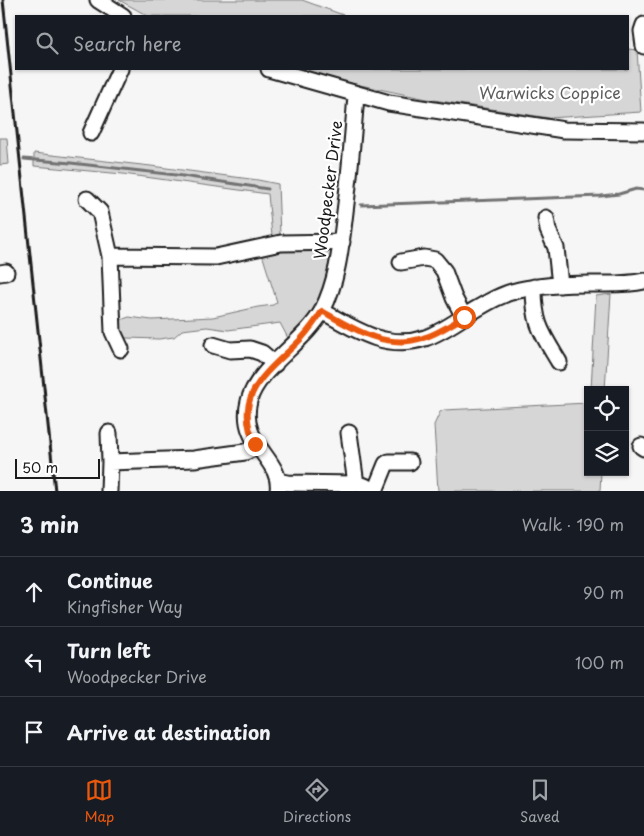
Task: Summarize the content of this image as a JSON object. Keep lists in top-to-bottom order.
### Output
{
  "streets": {
    "street": ["Woodpecker Drive"]
  },
  "parks": ["Warwicks Coppice"],
  "scale_bar": "50 m",
  "page": {
    "search": "Search here",
    "scale": "50 m",
    "heading": ["3 min", "Walk · 190 m"],
    "list": [
      ["Continue", "Kingfisher Way", "90 m"],
      ["Turn left", "Woodpecker Drive", "100 m"],
      "Arrive at destination"
    ],
    "nav": ["Map", "Directions", "Saved"]
  }
}
